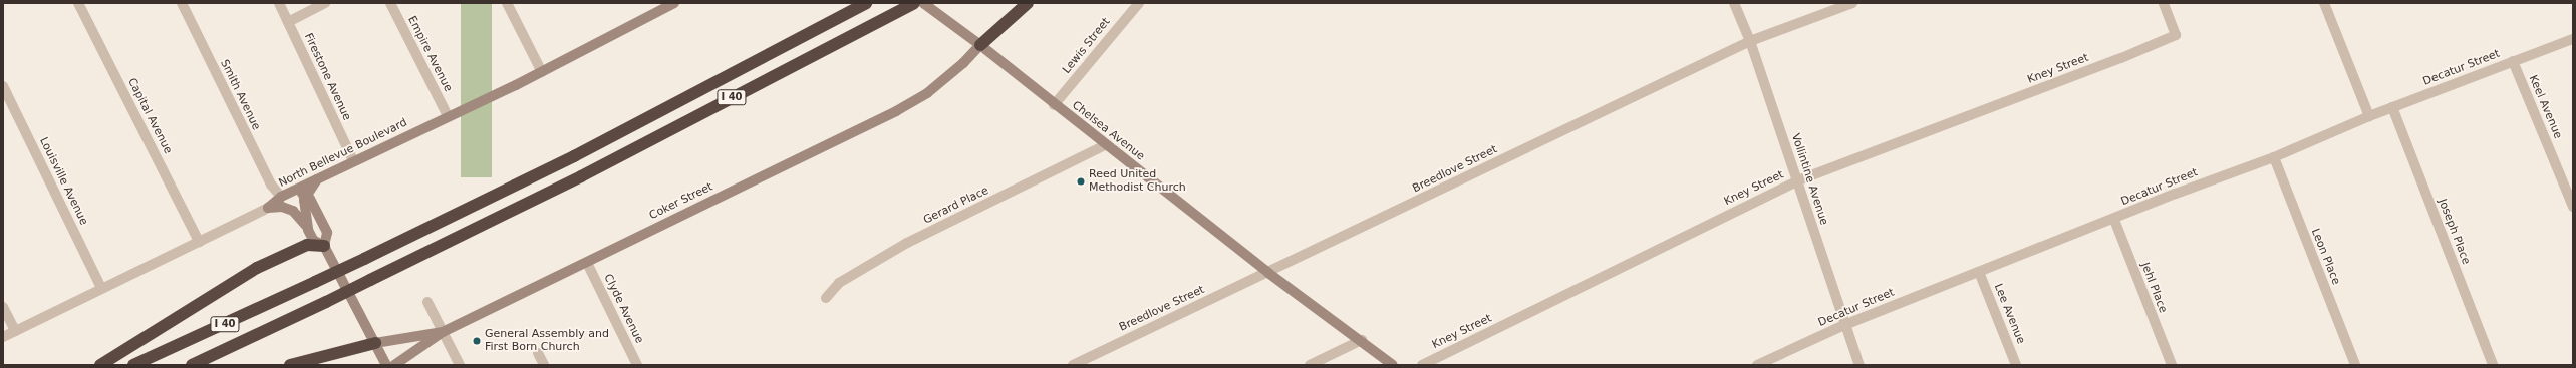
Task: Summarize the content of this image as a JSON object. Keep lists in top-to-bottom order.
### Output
{
  "streets": {
    "highway": ["I 40"],
    "main road": ["Chelsea Avenue", "North Bellevue Boulevard", "Coker Street"],
    "street": [
      "Lewis Street",
      "Empire Avenue",
      "Decatur Street",
      "Kney Street",
      "Firestone Avenue",
      "Smith Avenue",
      "Keel Avenue",
      "Capital Avenue",
      "Breedlove Street",
      "Vollintine Avenue",
      "Louisville Avenue",
      "Gerard Place",
      "Joseph Place",
      "Leon Place",
      "Jehl Place",
      "Clyde Avenue",
      "Lee Avenue"
    ]
  },
  "crossings": [
    ["Lewis Street", "Chelsea Avenue"],
    ["Empire Avenue", "North Bellevue Boulevard"],
    ["Decatur Street", "Keel Avenue"],
    ["Decatur Street", "Vollintine Avenue"],
    ["Decatur Street", "Joseph Place"],
    ["Decatur Street", "Leon Place"],
    ["Decatur Street", "Jehl Place"],
    ["Decatur Street", "Lee Avenue"],
    ["Kney Street", "Vollintine Avenue"],
    ["Firestone Avenue", "North Bellevue Boulevard"],
    ["Smith Avenue", "North Bellevue Boulevard"],
    ["Capital Avenue", "North Bellevue Boulevard"],
    ["Chelsea Avenue", "Breedlove Street"],
    ["Chelsea Avenue", "Coker Street"],
    ["Chelsea Avenue", "Gerard Place"],
    ["North Bellevue Boulevard", "Louisville Avenue"],
    ["Breedlove Street", "Vollintine Avenue"],
    ["Coker Street", "Clyde Avenue"]
  ],
  "places": ["Reed United Methodist Church", "General Assembly and First Born Church"]
}
